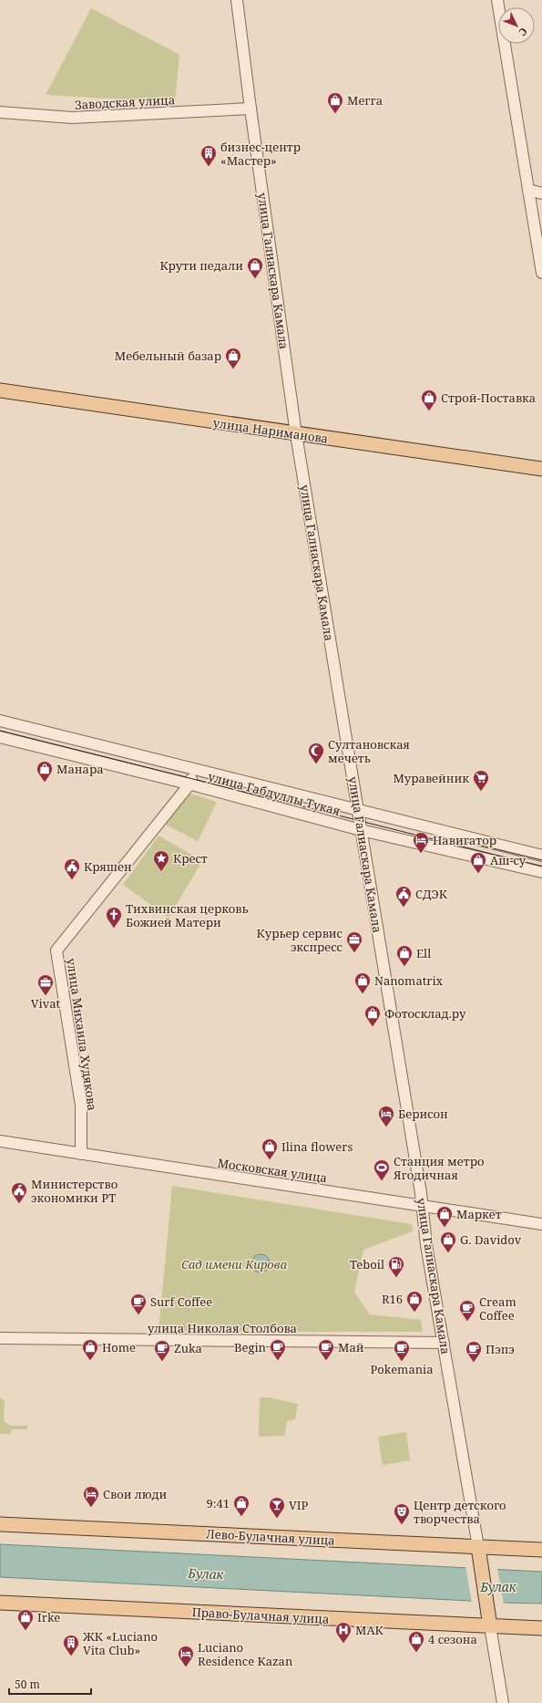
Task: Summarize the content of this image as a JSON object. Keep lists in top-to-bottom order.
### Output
{
  "streets": {
    "main road": ["улица Нариманова", "Лево-Булачная улица", "Право-Булачная улица"],
    "street": [
      "Заводская улица",
      "улица Галиаскара Камала",
      "улица Габдуллы Тукая",
      "улица Михаила Худякова",
      "Московская улица",
      "улица Николая Столбова"
    ]
  },
  "crossings": [
    ["Заводская улица", "улица Галиаскара Камала"],
    ["улица Галиаскара Камала", "улица Нариманова"],
    ["улица Галиаскара Камала", "улица Габдуллы Тукая"],
    ["улица Галиаскара Камала", "Московская улица"],
    ["улица Галиаскара Камала", "улица Николая Столбова"],
    ["улица Галиаскара Камала", "Лево-Булачная улица"],
    ["улица Габдуллы Тукая", "улица Михаила Худякова"],
    ["улица Михаила Худякова", "Московская улица"]
  ],
  "water": ["Булак"],
  "parks": ["Сад имени Кирова"],
  "places": {
    "shop": [
      "Мегга",
      "Крути педали",
      "Мебельный базар",
      "Строй-Поставка",
      "Манара",
      "Аш-су",
      "Ell",
      "Nanomatrix",
      "Фотосклад.ру",
      "Ilina flowers",
      "Маркет",
      "G. Davidov",
      "R16",
      "Home",
      "9:41",
      "Irke",
      "4 сезона"
    ],
    "building": ["бизнес-центр «Мастер»", "ЖК «Luciano Vita Club»"],
    "mosque": ["Султановская мечеть"],
    "supermarket": ["Муравейник"],
    "hotel": [
      "Навигатор",
      "Берисон",
      "Свои люди",
      "Luciano Residence Kazan"
    ],
    "place": ["Крест"],
    "public building": ["Кряшен", "СДЭК", "Министерство экономики РТ"],
    "church": ["Тихвинская церковь Божией Матери"],
    "office": ["Курьер сервис экспресс", "Vivat"],
    "sports": ["Станция метро Ягодичная"],
    "fuel station": ["Teboil"],
    "cafe": [
      "Surf Coffee",
      "Cream Coffee",
      "Begin",
      "Май",
      "Zuka",
      "Pokemania",
      "Пэпэ"
    ],
    "bar": ["VIP"],
    "theatre": ["Центр детского творчества"],
    "hospital": ["МАК"]
  },
  "scale_bar": "50 m",
  "north": "bottom right"
}
